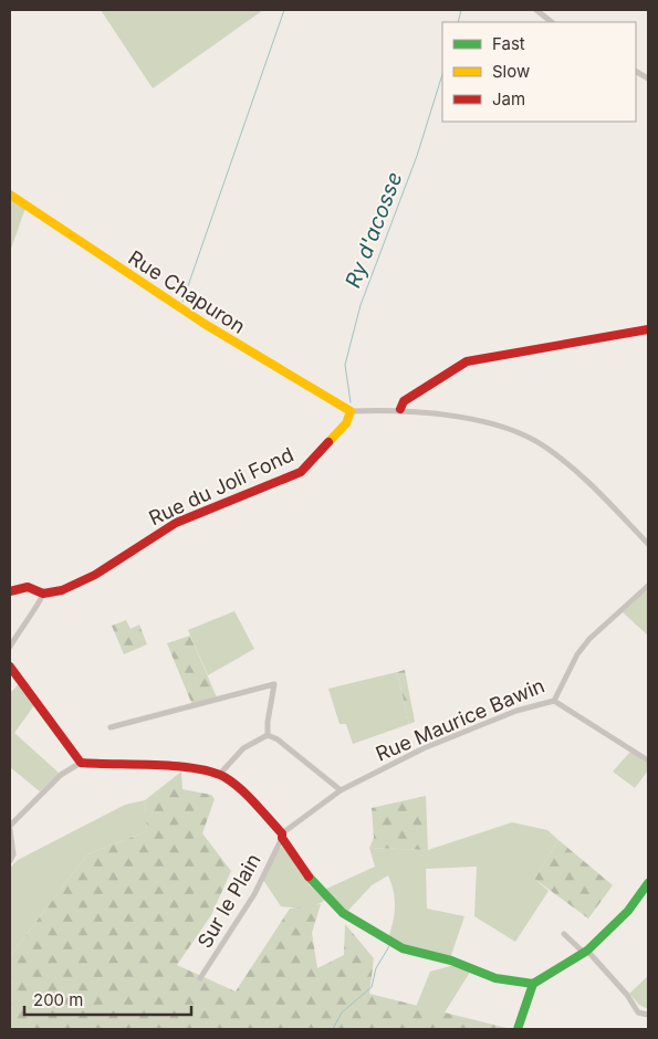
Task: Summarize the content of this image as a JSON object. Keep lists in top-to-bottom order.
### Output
{
  "streets": {
    "street": [
      "Rue Chapuron",
      "Rue du Joli Fond",
      "Rue Maurice Bawin",
      "Sur le Plain"
    ]
  },
  "crossings": [
    ["Rue Chapuron", "Rue du Joli Fond"],
    ["Rue Maurice Bawin", "Sur le Plain"]
  ],
  "water": ["Ry d'acosse"],
  "legend": ["Fast", "Slow", "Jam"],
  "scale_bar": "200 m"
}
